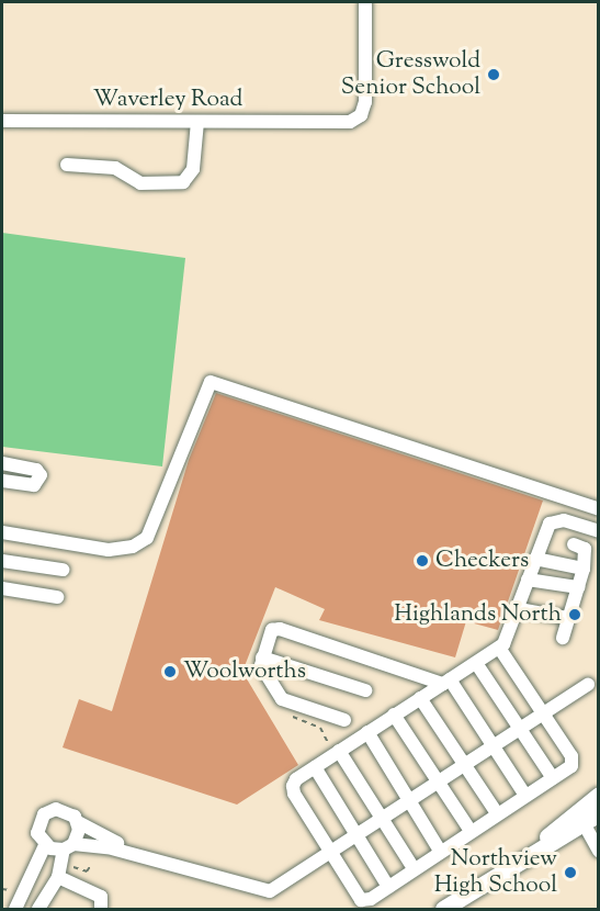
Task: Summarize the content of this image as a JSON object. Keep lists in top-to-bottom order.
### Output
{
  "streets": {
    "street": ["Waverley Road"]
  },
  "places": [
    "Gresswold Senior School",
    "Checkers",
    "Highlands North",
    "Woolworths",
    "Northview High School"
  ]
}
